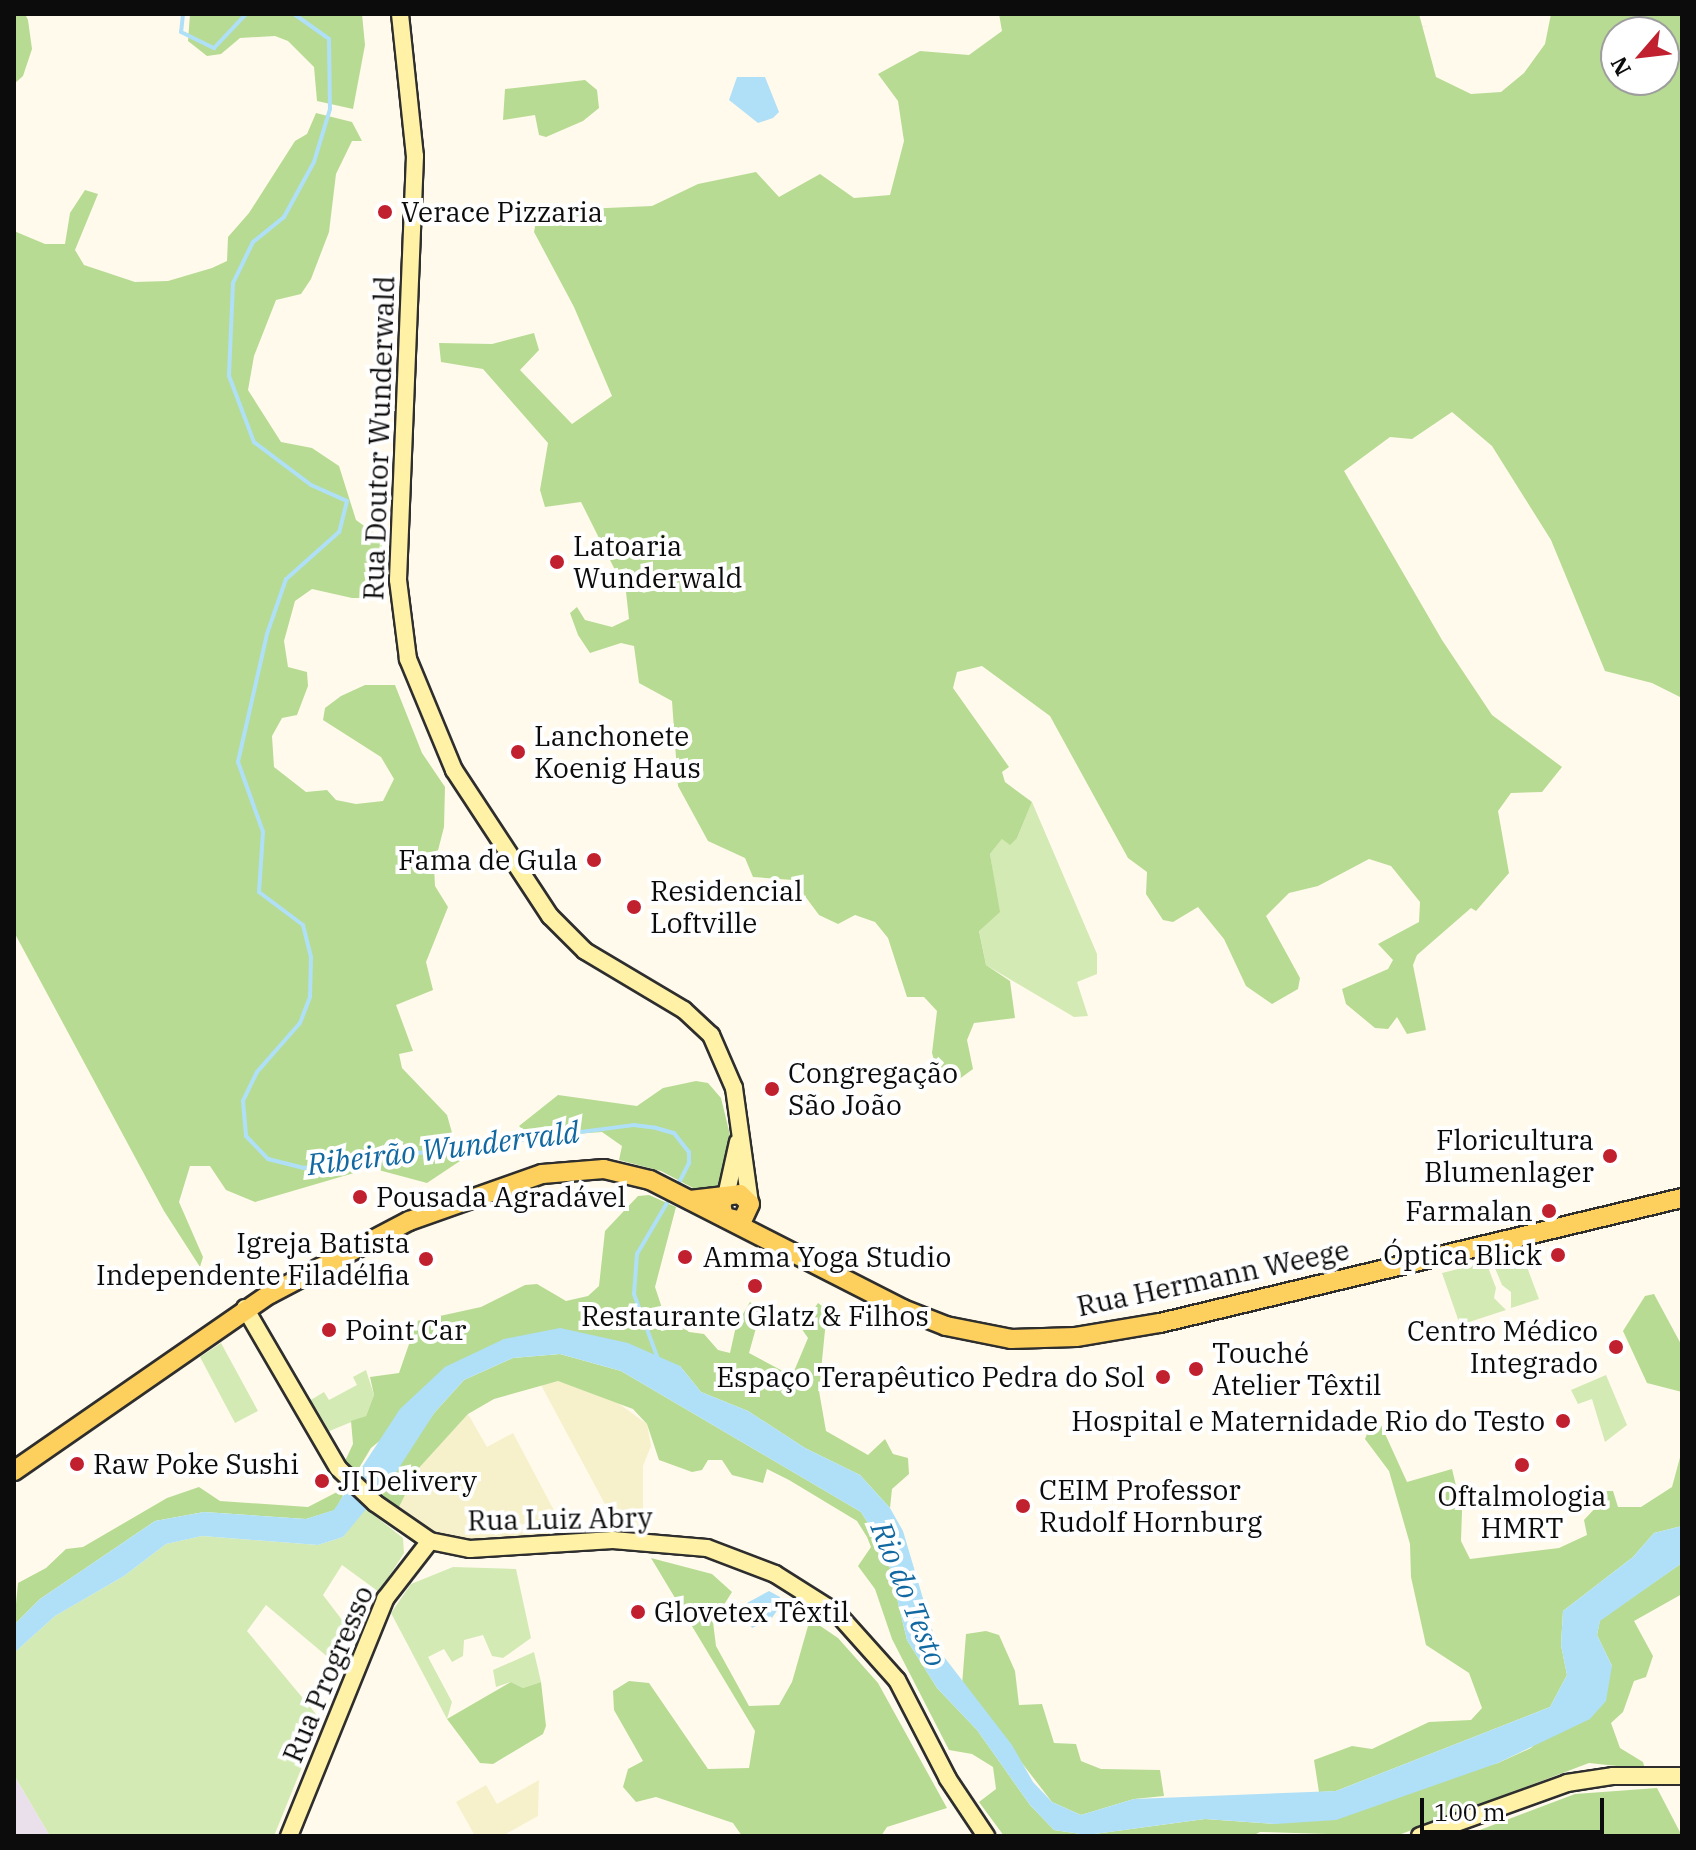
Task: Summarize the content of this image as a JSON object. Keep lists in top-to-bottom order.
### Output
{
  "streets": {
    "main road": ["Rua Hermann Weege"],
    "street": ["Rua Doutor Wunderwald", "Rua Luiz Abry", "Rua Progresso"]
  },
  "crossings": [
    ["Rua Doutor Wunderwald", "Rua Hermann Weege"],
    ["Rua Luiz Abry", "Rua Progresso"]
  ],
  "water": ["Ribeirão Wundervald", "Rio do Testo"],
  "places": [
    "Verace Pizzaria",
    "Latoaria Wunderwald",
    "Lanchonete Koenig Haus",
    "Fama de Gula",
    "Residencial Loftville",
    "Congregação São João",
    "Floricultura Blumenlager",
    "Pousada Agradável",
    "Farmalan",
    "Óptica Blick",
    "Amma Yoga Studio",
    "Igreja Batista Independente Filadélfia",
    "Restaurante Glatz & Filhos",
    "Point Car",
    "Centro Médico Integrado",
    "Touché Atelier Têxtil",
    "Espaço Terapêutico Pedra do Sol",
    "Hospital e Maternidade Rio do Testo",
    "Raw Poke Sushi",
    "Oftalmologia HMRT",
    "JI Delivery",
    "CEIM Professor Rudolf Hornburg",
    "Glovetex Têxtil"
  ],
  "scale_bar": "100 m",
  "north": "bottom left"
}
